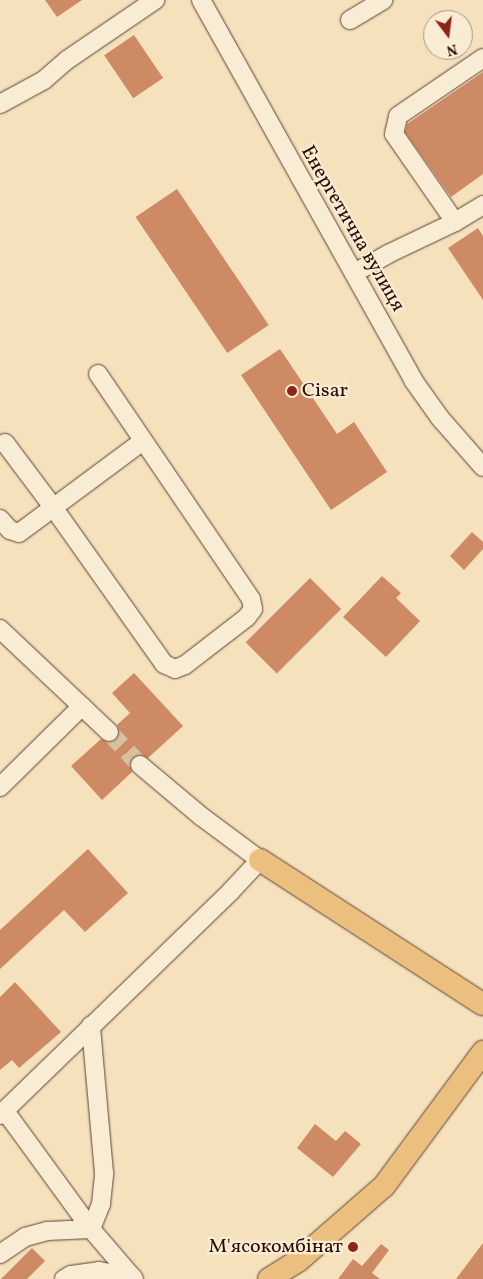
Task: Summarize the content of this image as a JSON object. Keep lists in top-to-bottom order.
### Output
{
  "streets": {
    "street": ["Енергетична вулиця"]
  },
  "places": ["Cisar", "М'ясокомбінат"],
  "north": "bottom"
}
